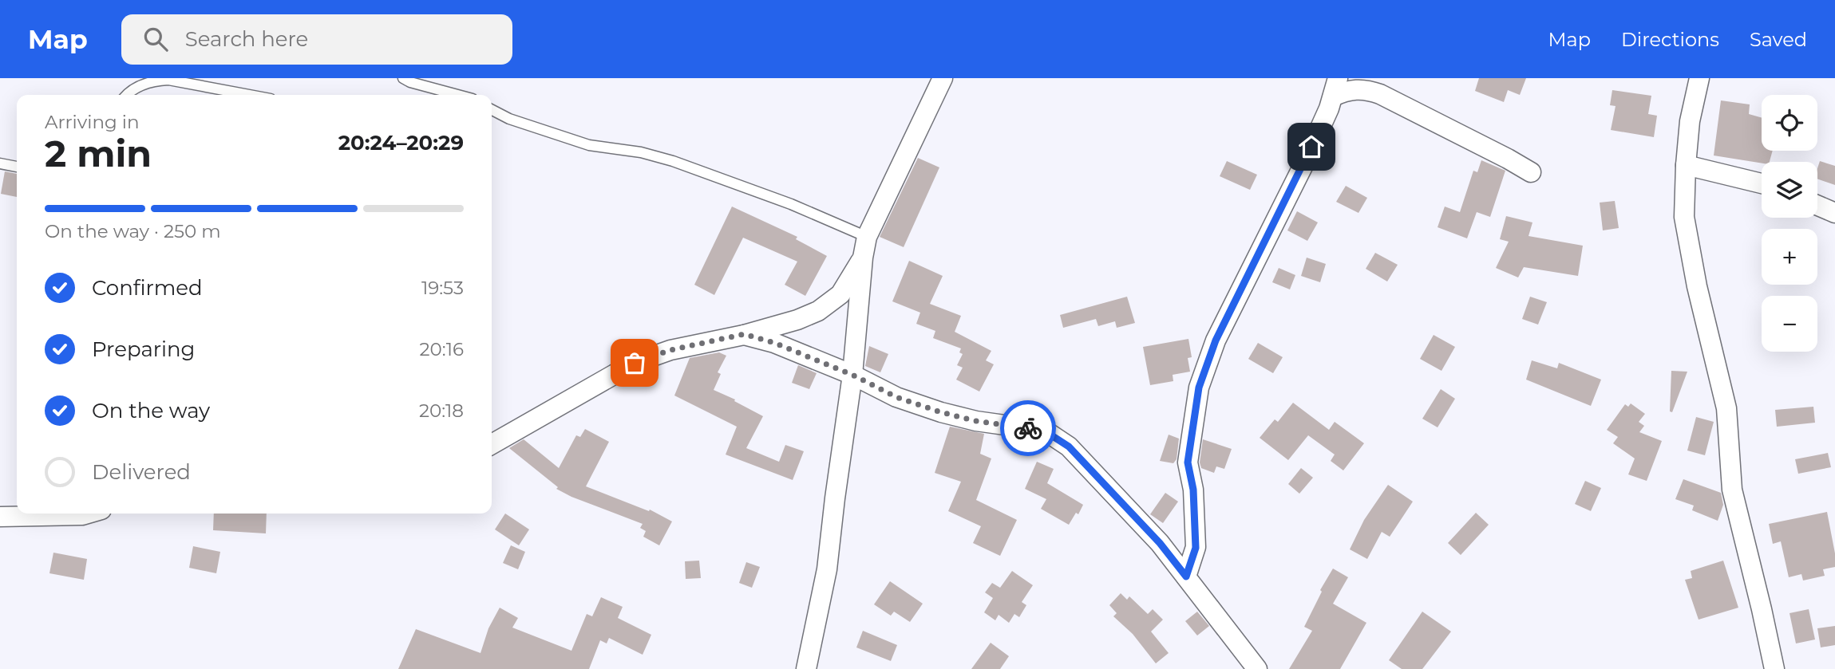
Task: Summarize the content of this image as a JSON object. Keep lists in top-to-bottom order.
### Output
{
  "page": {
    "header": "Map",
    "search": "Search here",
    "nav": ["Map", "Directions", "Saved"],
    "map_buttons": ["+", "−"],
    "heading": ["2 min", "Arriving in", "20:24–20:29"],
    "bar": "On the way · 250 m",
    "list": [
      ["Confirmed", "19:53"],
      ["Preparing", "20:16"],
      ["On the way", "20:18"],
      "Delivered"
    ]
  }
}
